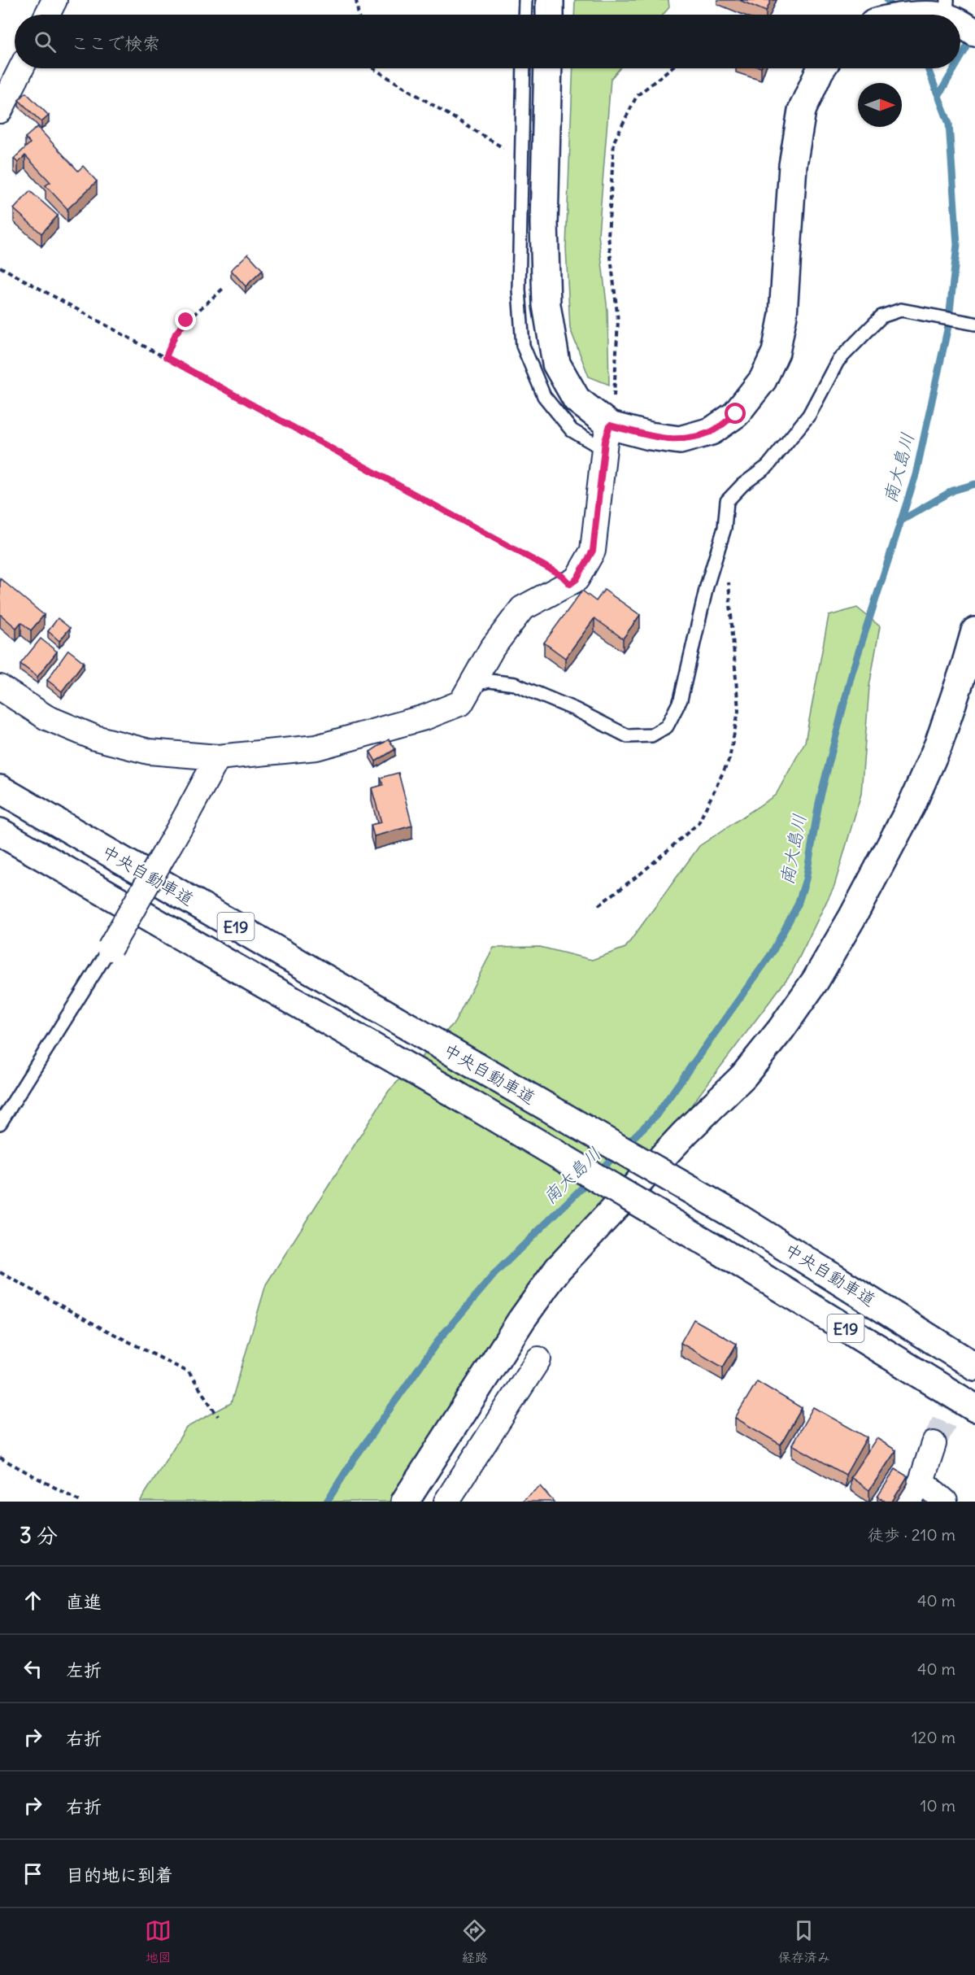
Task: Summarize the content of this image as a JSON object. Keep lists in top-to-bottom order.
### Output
{
  "streets": {
    "main road": ["中央自動車道", "E19"]
  },
  "water": ["南大島川"],
  "north": "right",
  "page": {
    "search": "ここで検索",
    "heading": ["3 分", "徒歩 · 210 m"],
    "list": [
      ["直進", "40 m"],
      ["左折", "40 m"],
      ["右折", "120 m"],
      ["右折", "10 m"],
      "目的地に到着"
    ],
    "nav": ["地図", "経路", "保存済み"]
  }
}
